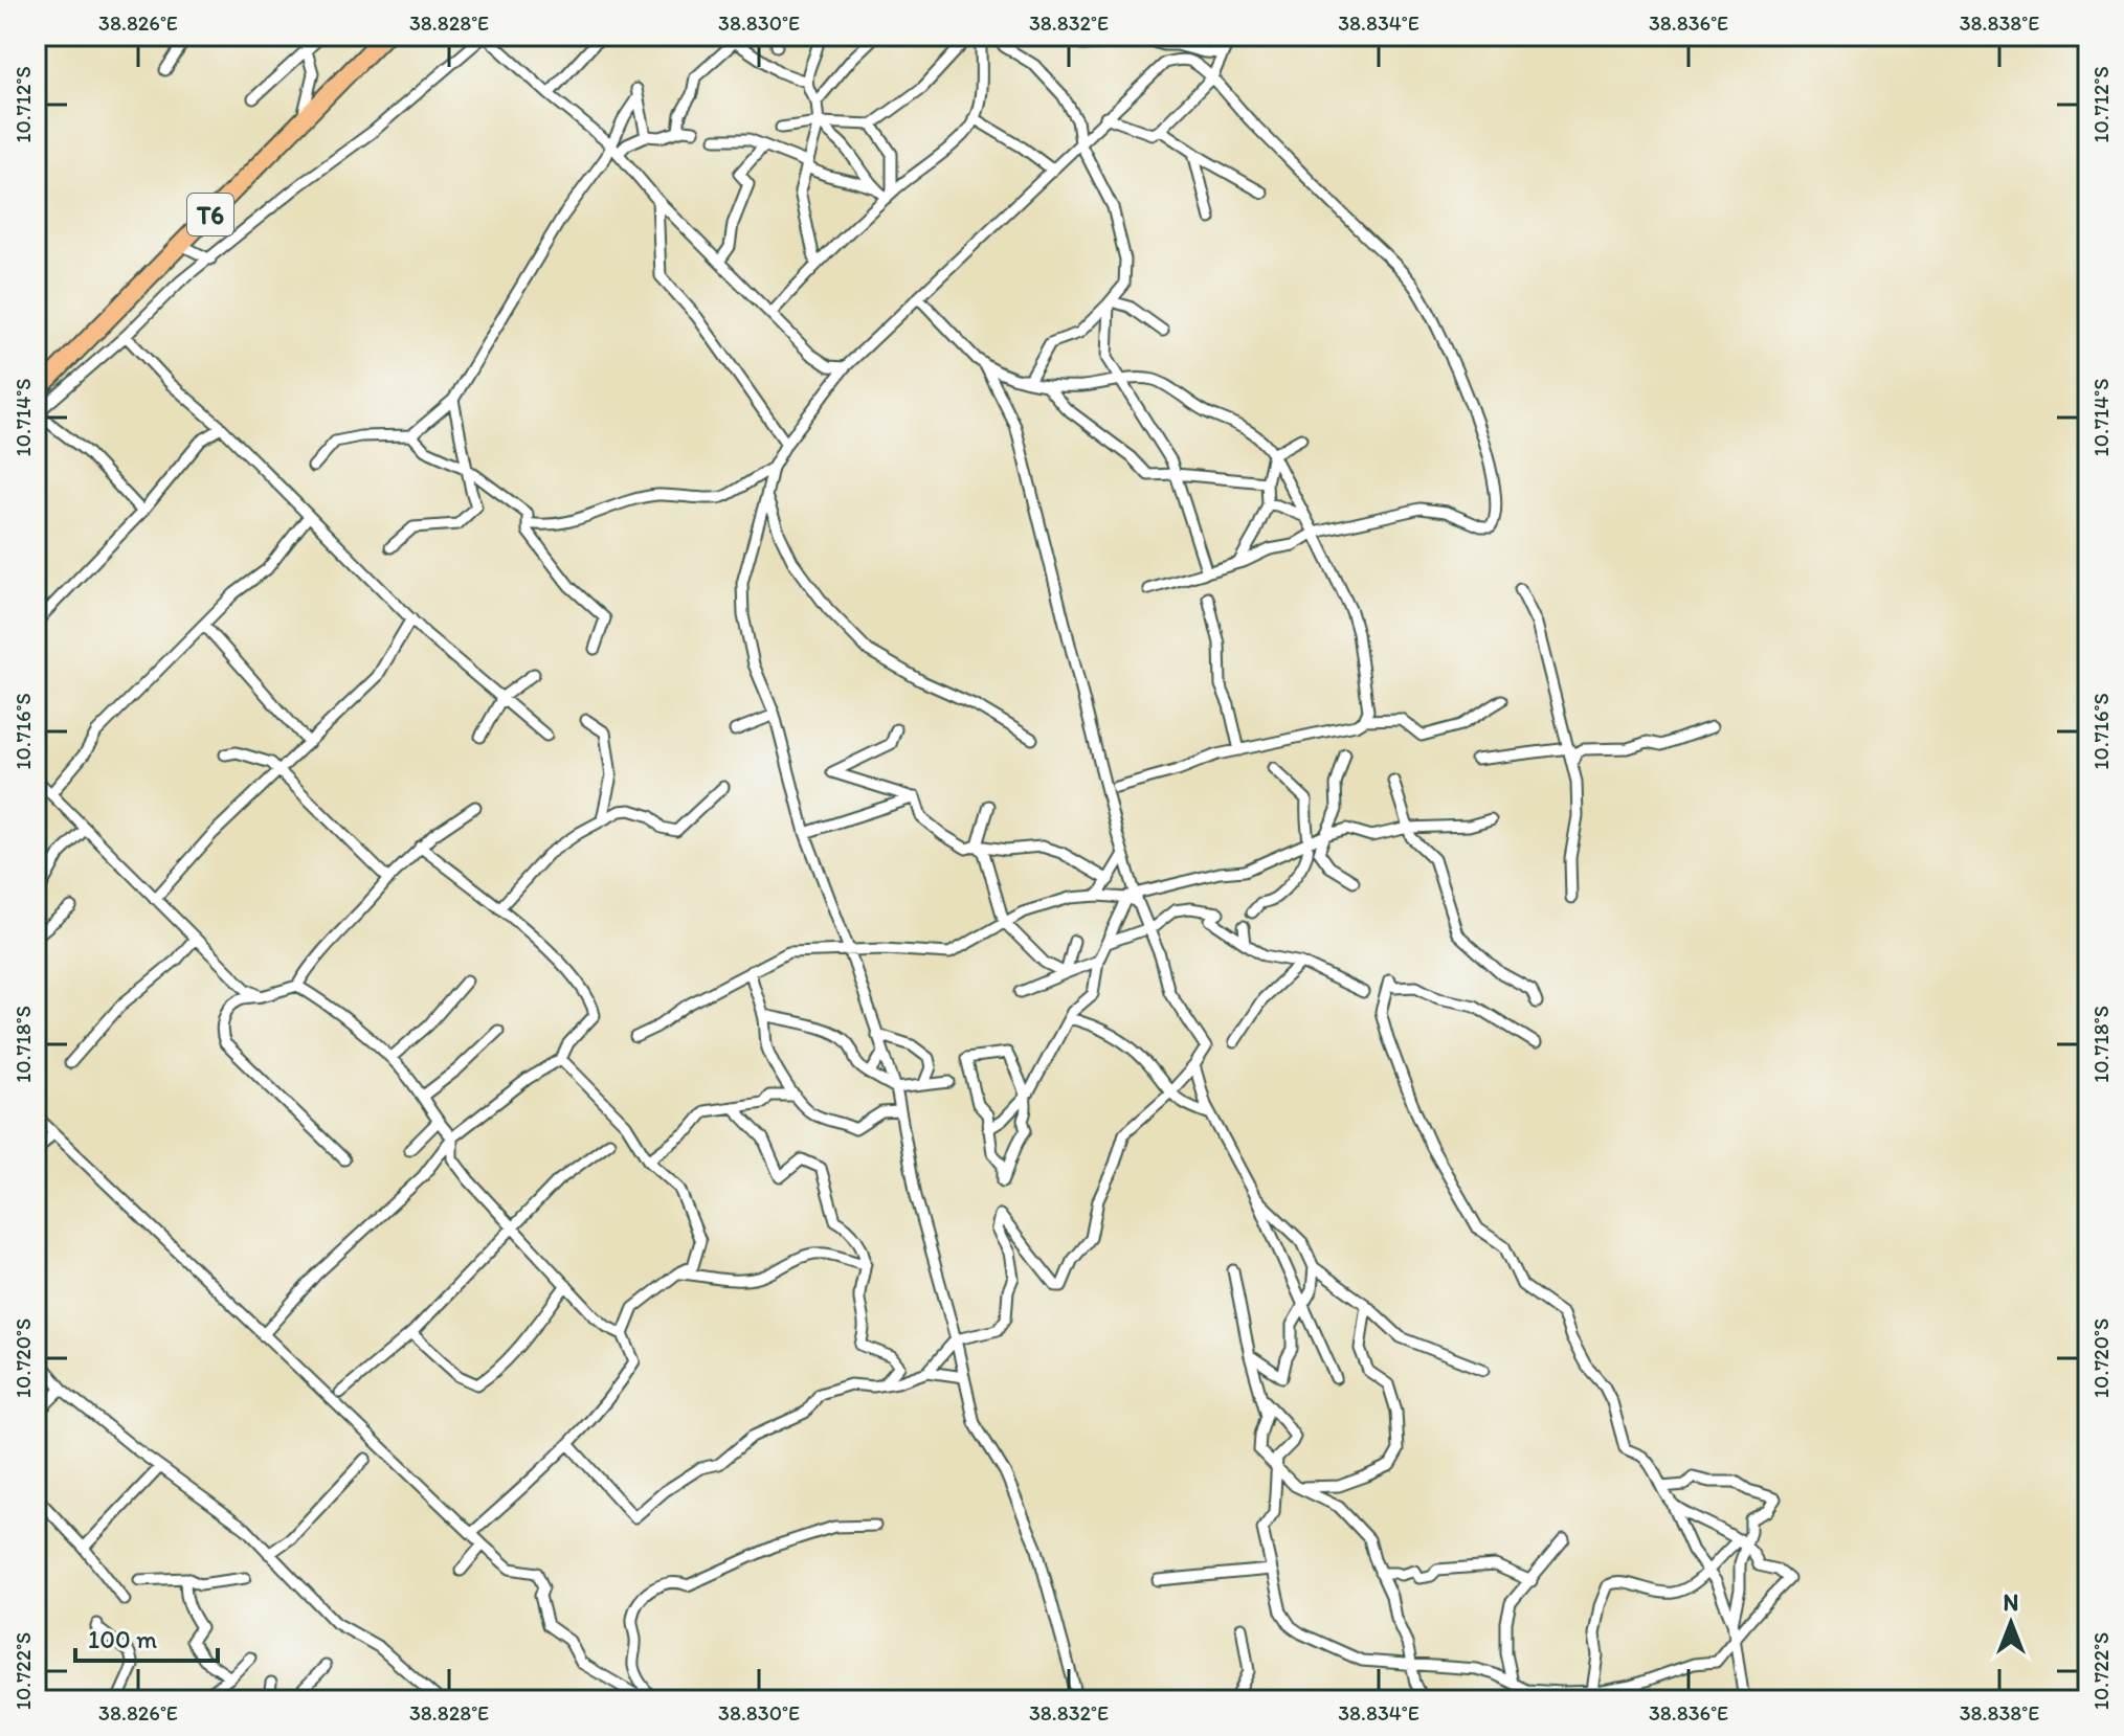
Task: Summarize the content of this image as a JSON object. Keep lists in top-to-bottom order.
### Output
{
  "streets": {
    "highway": ["T6"]
  },
  "scale_bar": "100 m",
  "north": "top",
  "coordinates": [
    "38.826°E",
    "38.828°E",
    "38.830°E",
    "38.832°E",
    "38.834°E",
    "38.836°E",
    "38.838°E",
    "10.712°S",
    "10.714°S",
    "10.716°S",
    "10.718°S",
    "10.720°S",
    "10.722°S"
  ]
}
